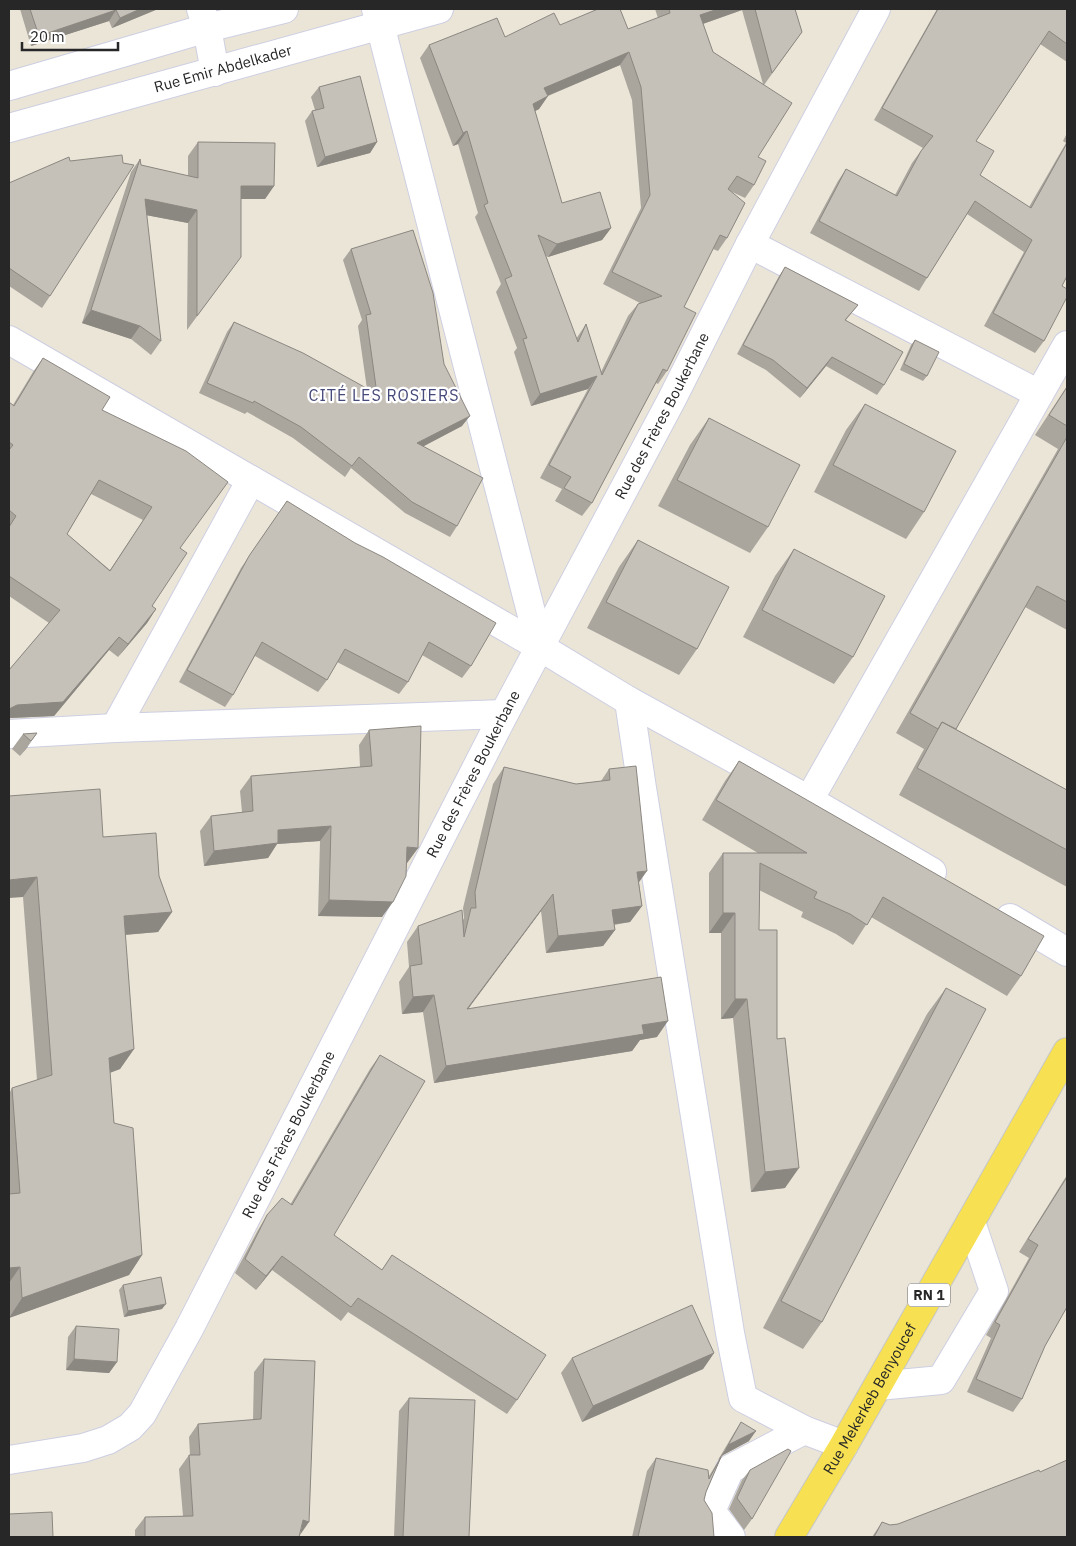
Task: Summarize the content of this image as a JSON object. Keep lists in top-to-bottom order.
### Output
{
  "streets": {
    "main road": ["RN 1", "Rue Mekerkeb Benyoucef"],
    "street": ["Rue Emir Abdelkader", "Rue des Frères Boukerbane"]
  },
  "districts": ["CITÉ LES ROSIERS"],
  "scale_bar": "20 m"
}
